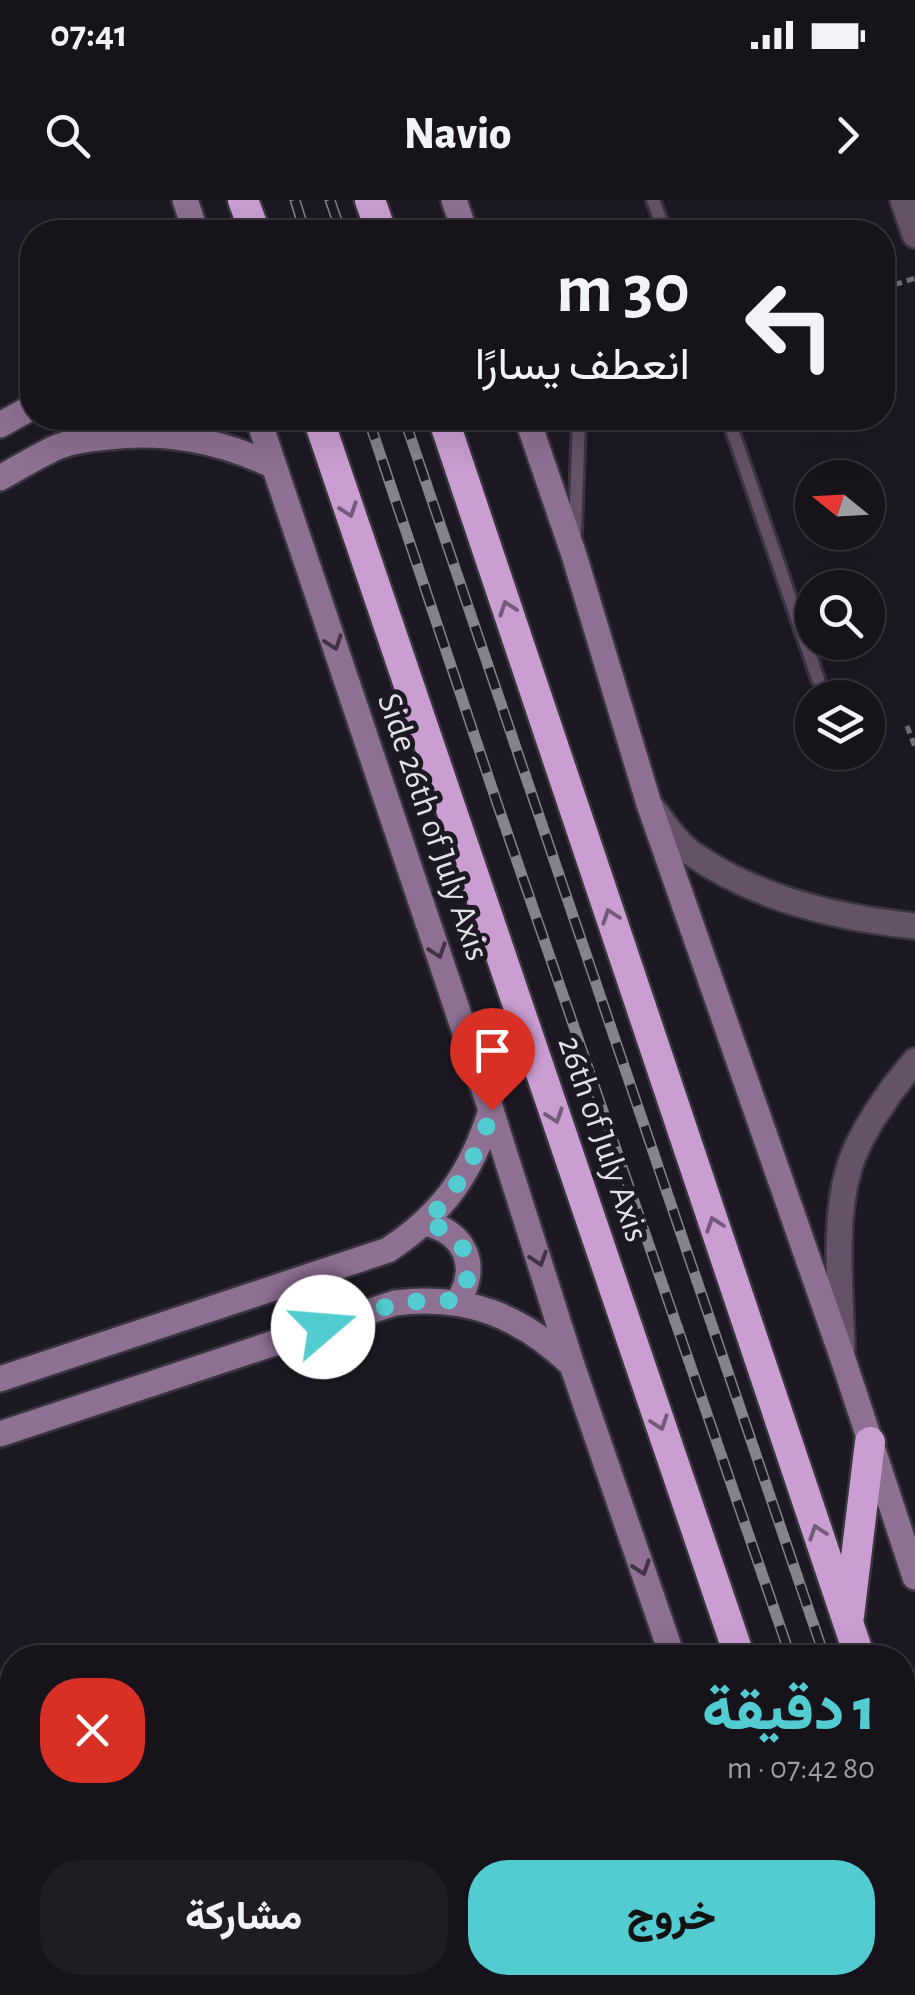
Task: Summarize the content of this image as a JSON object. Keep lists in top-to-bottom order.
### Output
{
  "streets": {
    "highway": ["26th of July Axis"],
    "main road": ["Side 26th of July Axis"]
  },
  "one_way": ["Side 26th of July Axis"],
  "north": "left",
  "page": {
    "status": "07:41",
    "header": "Navio",
    "turn": ["30 m", "انعطف يسارًا"],
    "heading": ["1 دقيقة", "80 m · 07:42"],
    "buttons": ["خروج", "مشاركة"]
  }
}
